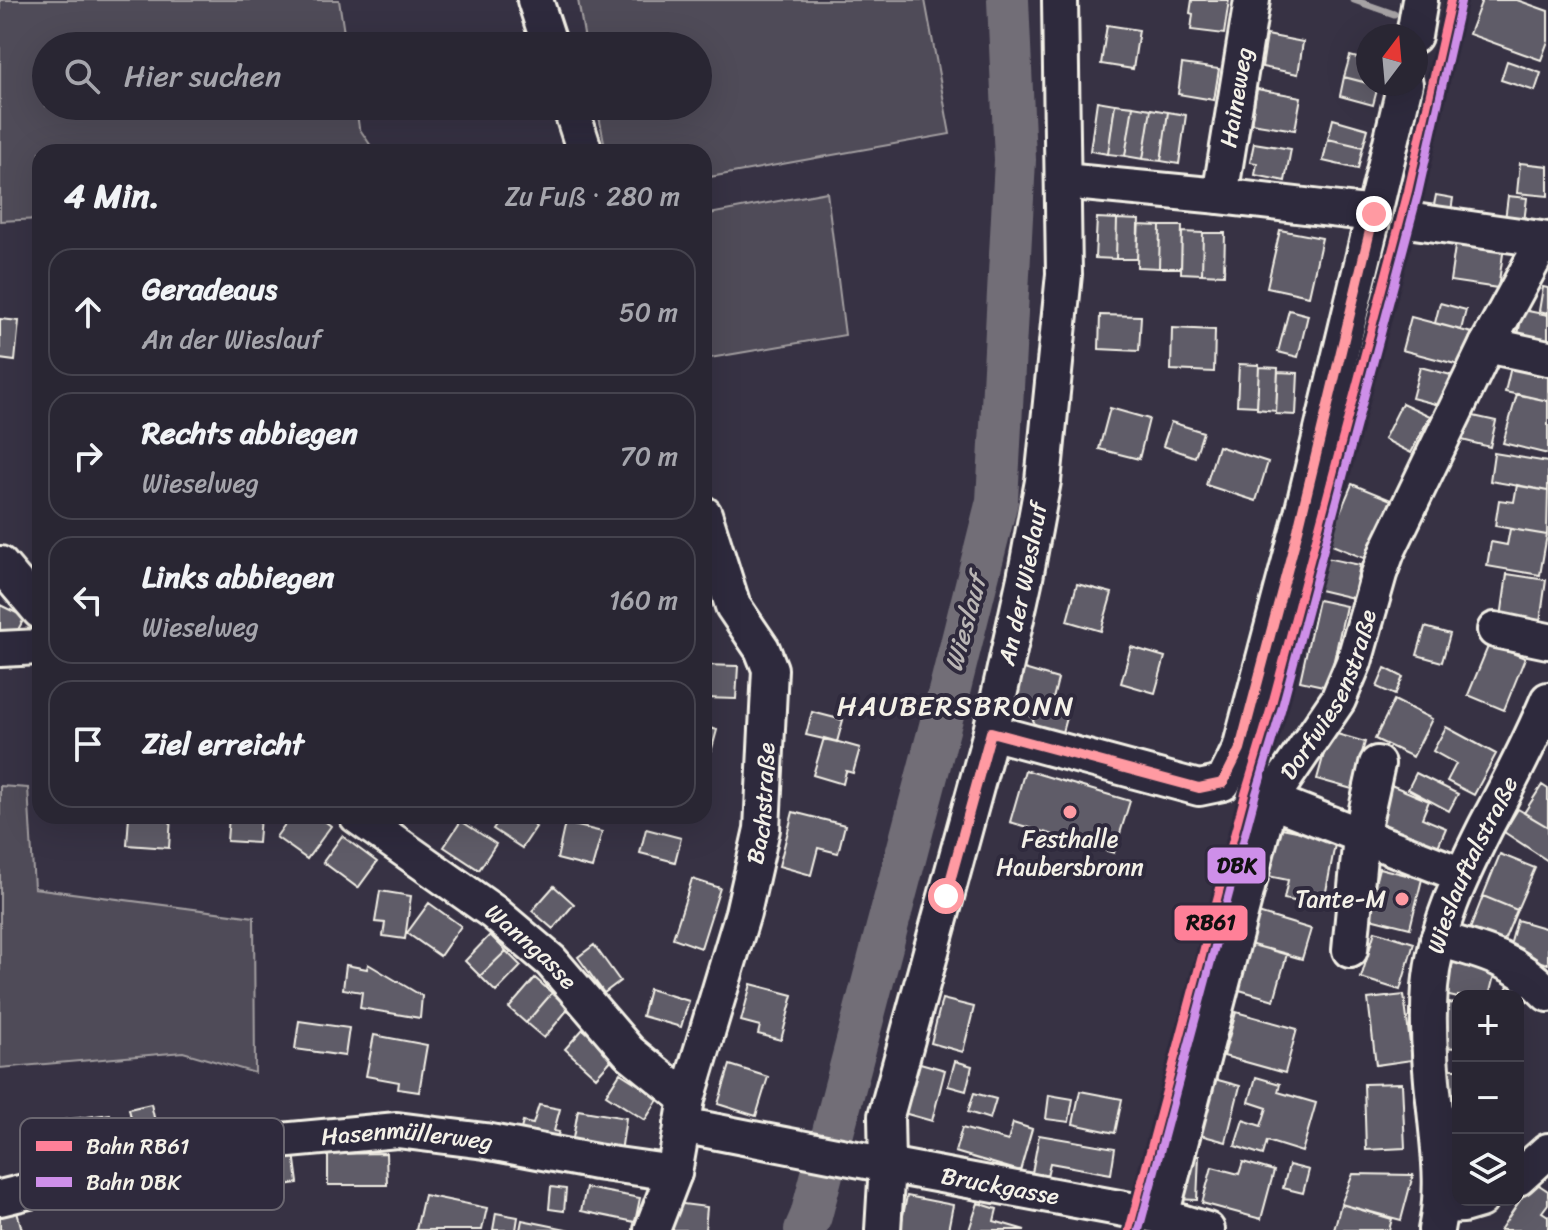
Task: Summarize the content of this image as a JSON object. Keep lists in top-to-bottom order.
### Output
{
  "streets": {
    "street": [
      "Haineweg",
      "An der Wieslauf",
      "Dorfwiesenstraße",
      "Bachstraße",
      "Wieslauftalstraße",
      "Wanngasse",
      "Hasenmüllerweg",
      "Bruckgasse"
    ]
  },
  "crossings": [
    ["An der Wieslauf", "Bruckgasse"],
    ["Dorfwiesenstraße", "Bruckgasse"],
    ["Bachstraße", "Wanngasse"],
    ["Bachstraße", "Bruckgasse"],
    ["Wanngasse", "Bruckgasse"]
  ],
  "districts": ["HAUBERSBRONN"],
  "water": ["Wieslauf"],
  "places": ["Festhalle Haubersbronn", "Tante-M"],
  "lines": ["rail line RB61", "rail line DBK"],
  "legend": ["Bahn RB61", "Bahn DBK"],
  "north": "top",
  "page": {
    "search": "Hier suchen",
    "heading": ["4 Min.", "Zu Fuß · 280 m"],
    "list": [
      ["Geradeaus", "An der Wieslauf", "50 m"],
      ["Rechts abbiegen", "Wieselweg", "70 m"],
      ["Links abbiegen", "Wieselweg", "160 m"],
      "Ziel erreicht"
    ],
    "map_buttons": ["+", "−"]
  }
}
